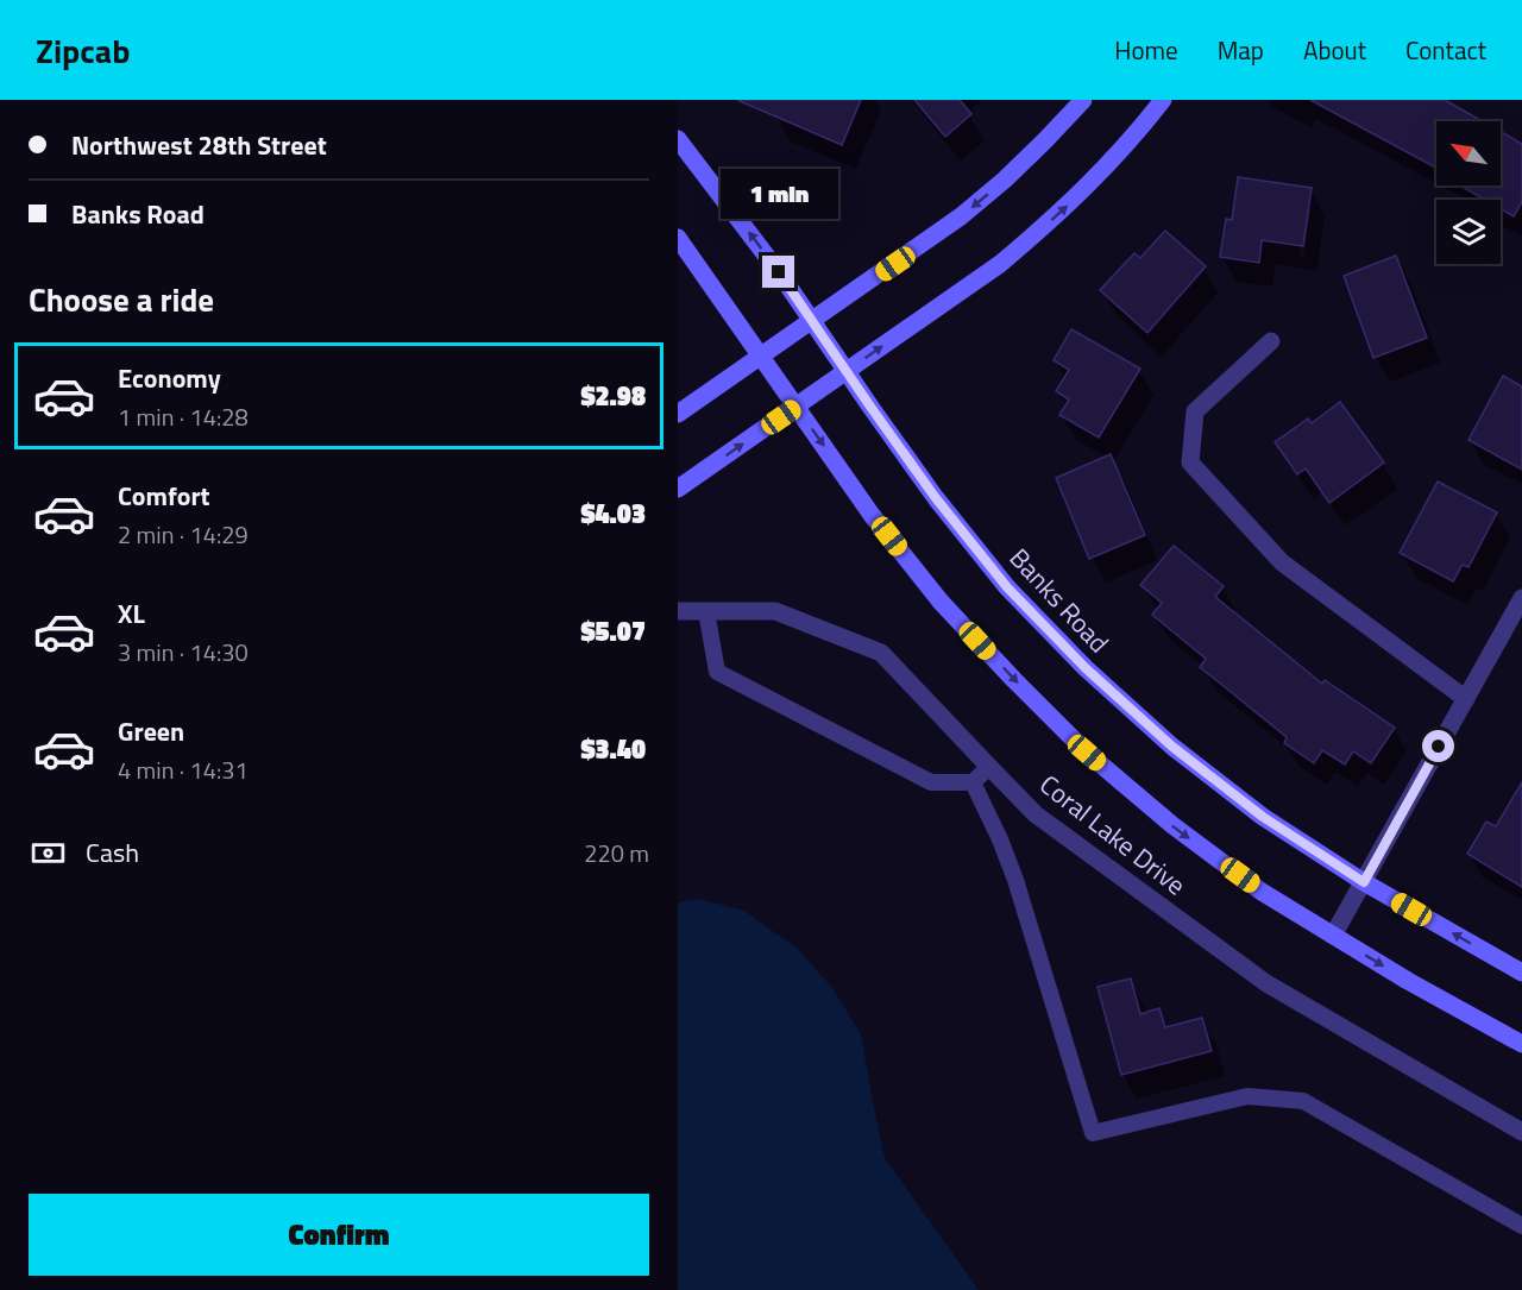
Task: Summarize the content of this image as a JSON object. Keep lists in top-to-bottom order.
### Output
{
  "streets": {
    "street": ["Banks Road", "Coral Lake Drive"]
  },
  "north": "top left",
  "page": {
    "header": "Zipcab",
    "nav": [
      "Home",
      "Map",
      "About",
      "Contact"
    ],
    "banner": ["Northwest 28th Street", "Banks Road"],
    "bubble": "1 min",
    "heading": "Choose a ride",
    "list": [
      {
        "name": "Economy",
        "note": "1 min · 14:28",
        "value": "$2.98"
      },
      {
        "name": "Comfort",
        "note": "2 min · 14:29",
        "value": "$4.03"
      },
      {
        "name": "XL",
        "note": "3 min · 14:30",
        "value": "$5.07"
      },
      {
        "name": "Green",
        "note": "4 min · 14:31",
        "value": "$3.40"
      }
    ],
    "pay": ["Cash", "220 m"],
    "buttons": "Confirm"
  }
}
